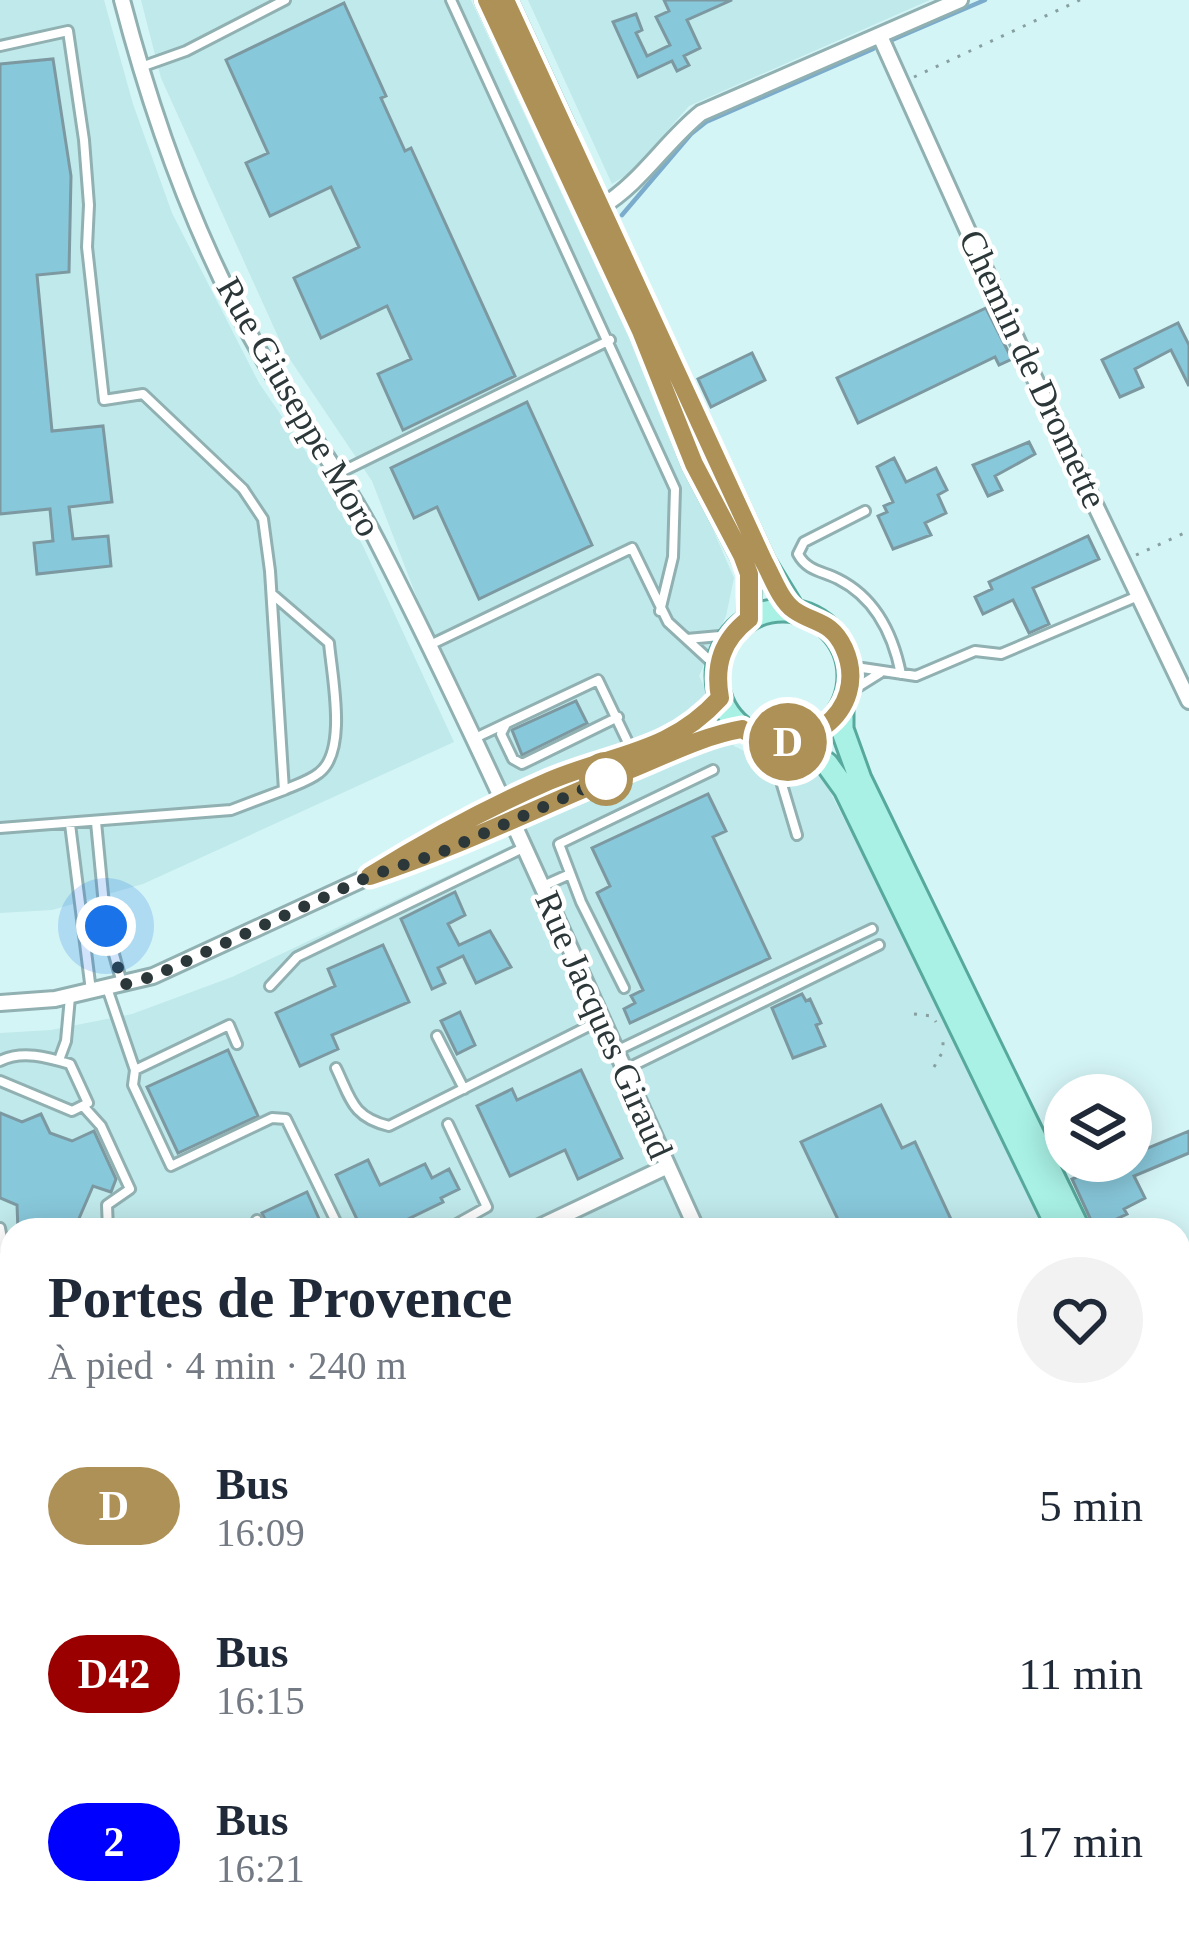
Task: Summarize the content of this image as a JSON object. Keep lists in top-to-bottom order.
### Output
{
  "streets": {
    "street": ["Chemin de Dromette", "Rue Giuseppe Moro", "Rue Jacques Giraud"]
  },
  "crossings": [
    ["Rue Giuseppe Moro", "Rue Jacques Giraud"]
  ],
  "lines": ["bus line D"],
  "page": {
    "on_map": "D",
    "heading": ["Portes de Provence", "À pied · 4 min · 240 m"],
    "list": [
      {
        "mark": "D",
        "name": "Bus",
        "note": "16:09",
        "value": "5 min"
      },
      {
        "mark": "D42",
        "name": "Bus",
        "note": "16:15",
        "value": "11 min"
      },
      {
        "mark": "2",
        "name": "Bus",
        "note": "16:21",
        "value": "17 min"
      }
    ]
  }
}
